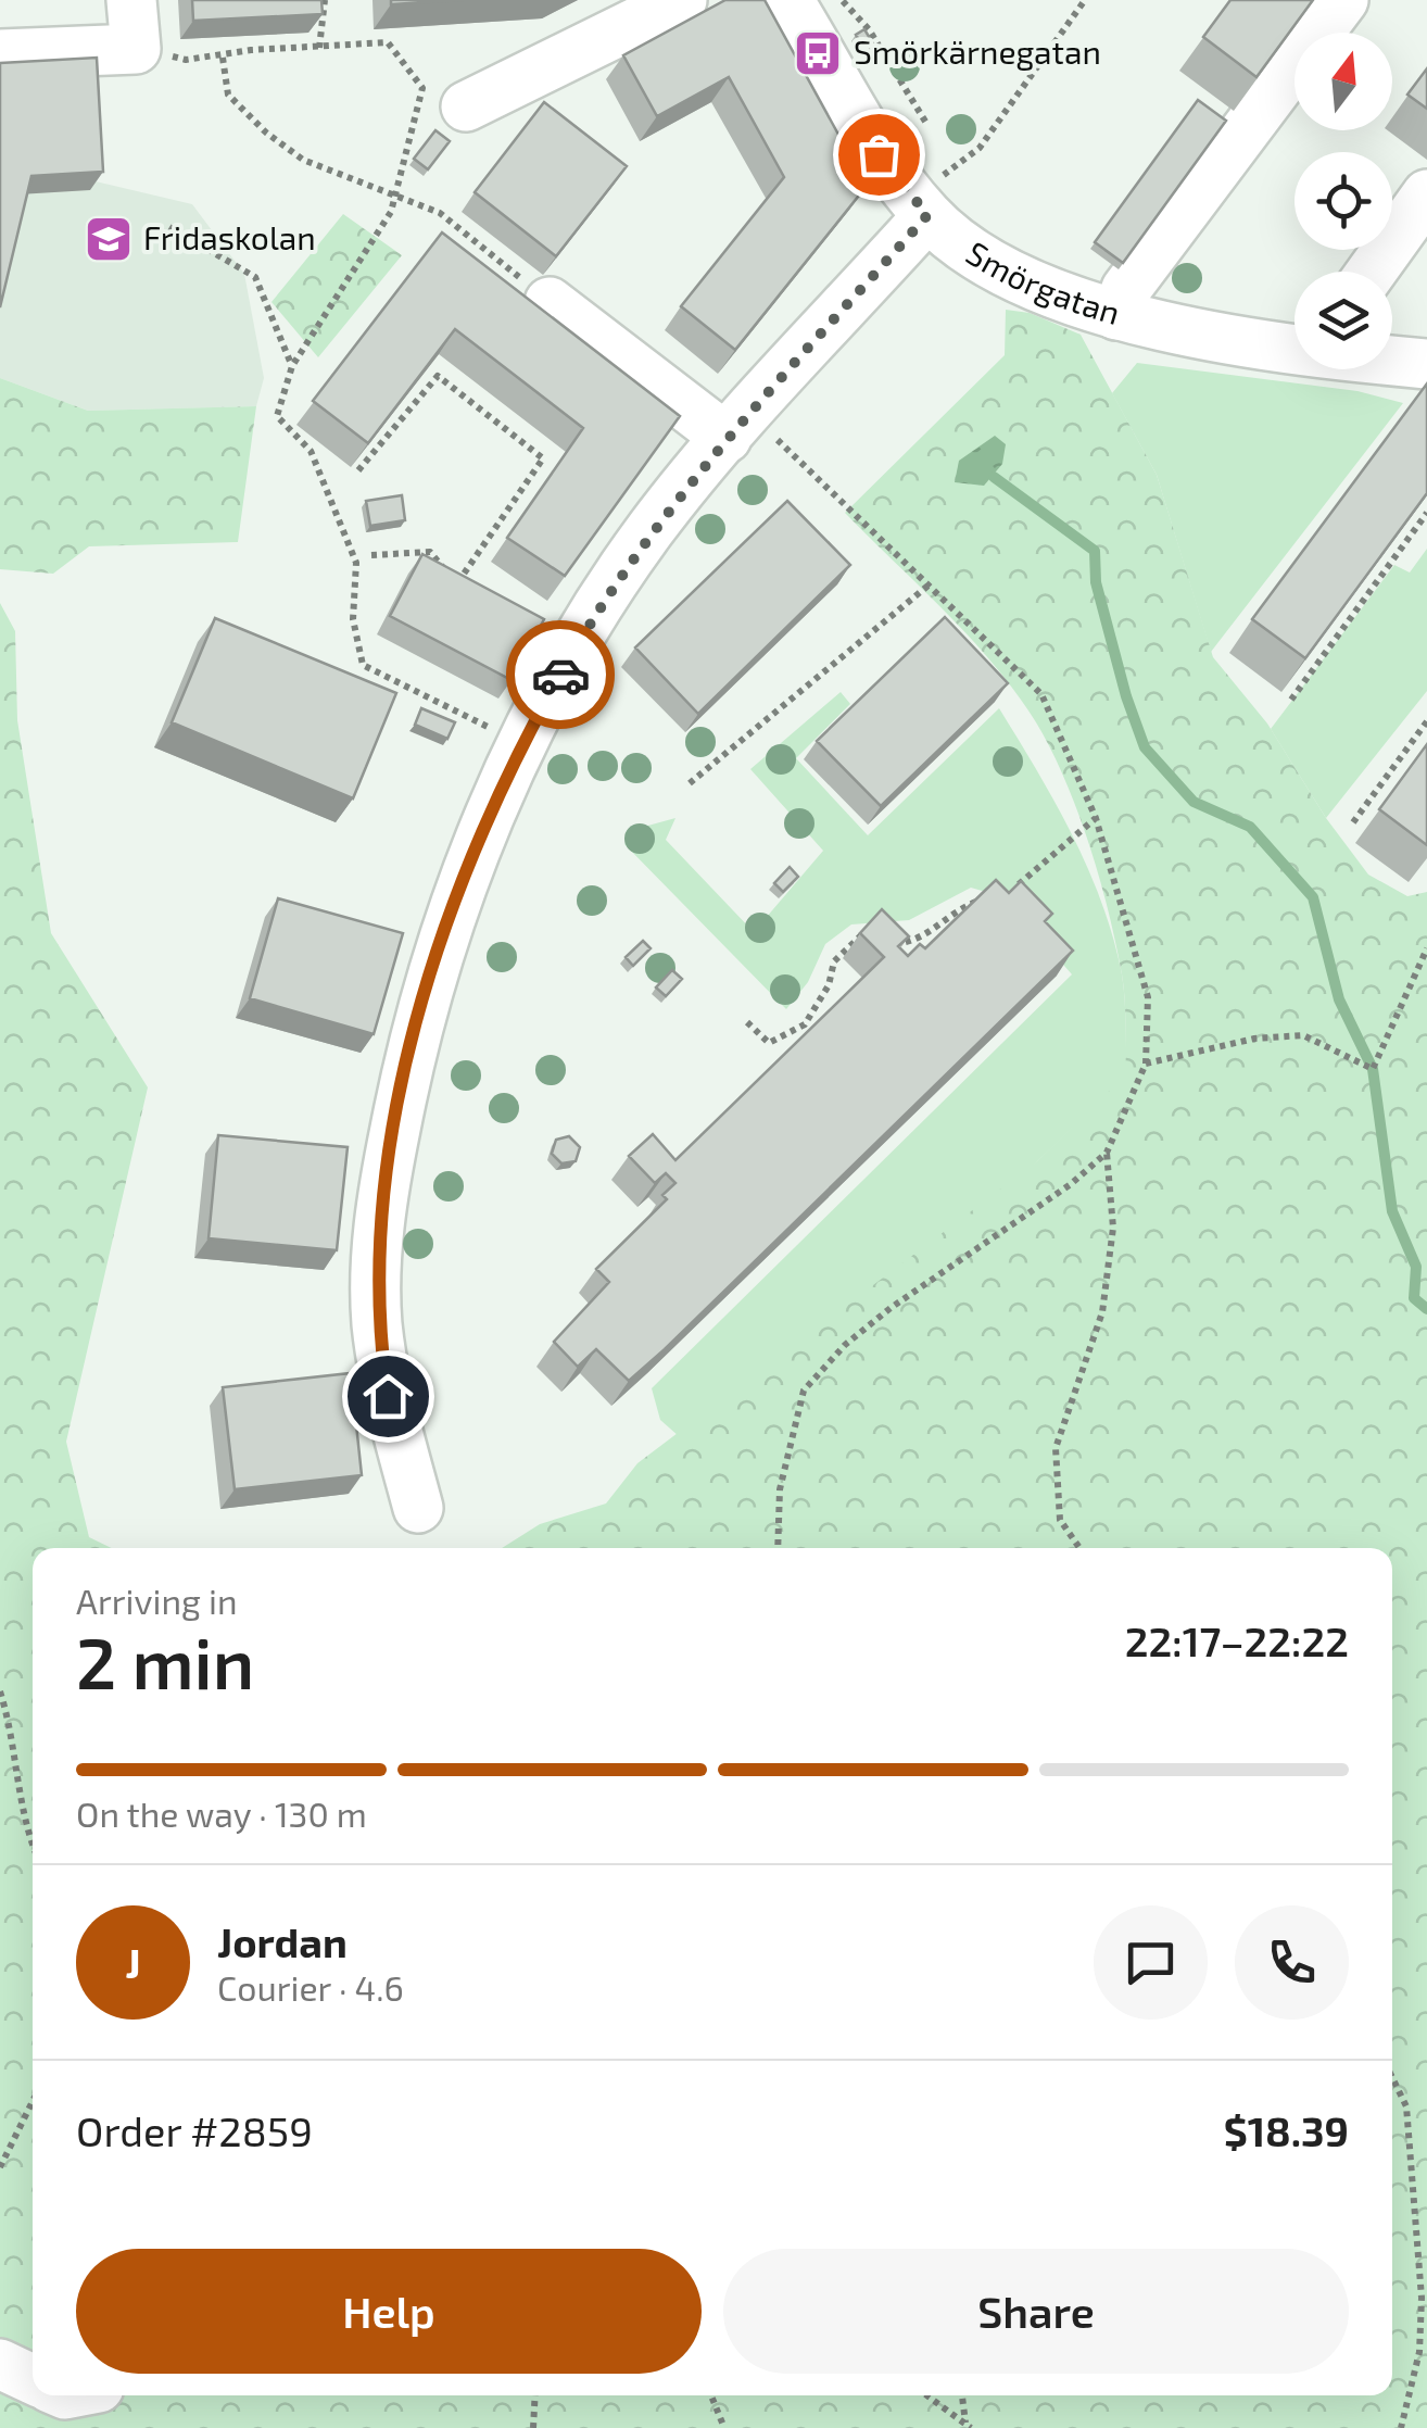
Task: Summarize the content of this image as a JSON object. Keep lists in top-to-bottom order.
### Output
{
  "streets": {
    "street": ["Smörgatan"]
  },
  "places": {
    "bus stop": ["Smörkärnegatan"],
    "school or university": ["Fridaskolan"]
  },
  "north": "top",
  "page": {
    "heading": ["2 min", "Arriving in", "22:17–22:22"],
    "panel": [
      "Jordan",
      "Courier · 4.6",
      "Order #2859",
      "$18.39"
    ],
    "bar": "On the way · 130 m",
    "round": "J",
    "buttons": ["Help", "Share"]
  }
}
